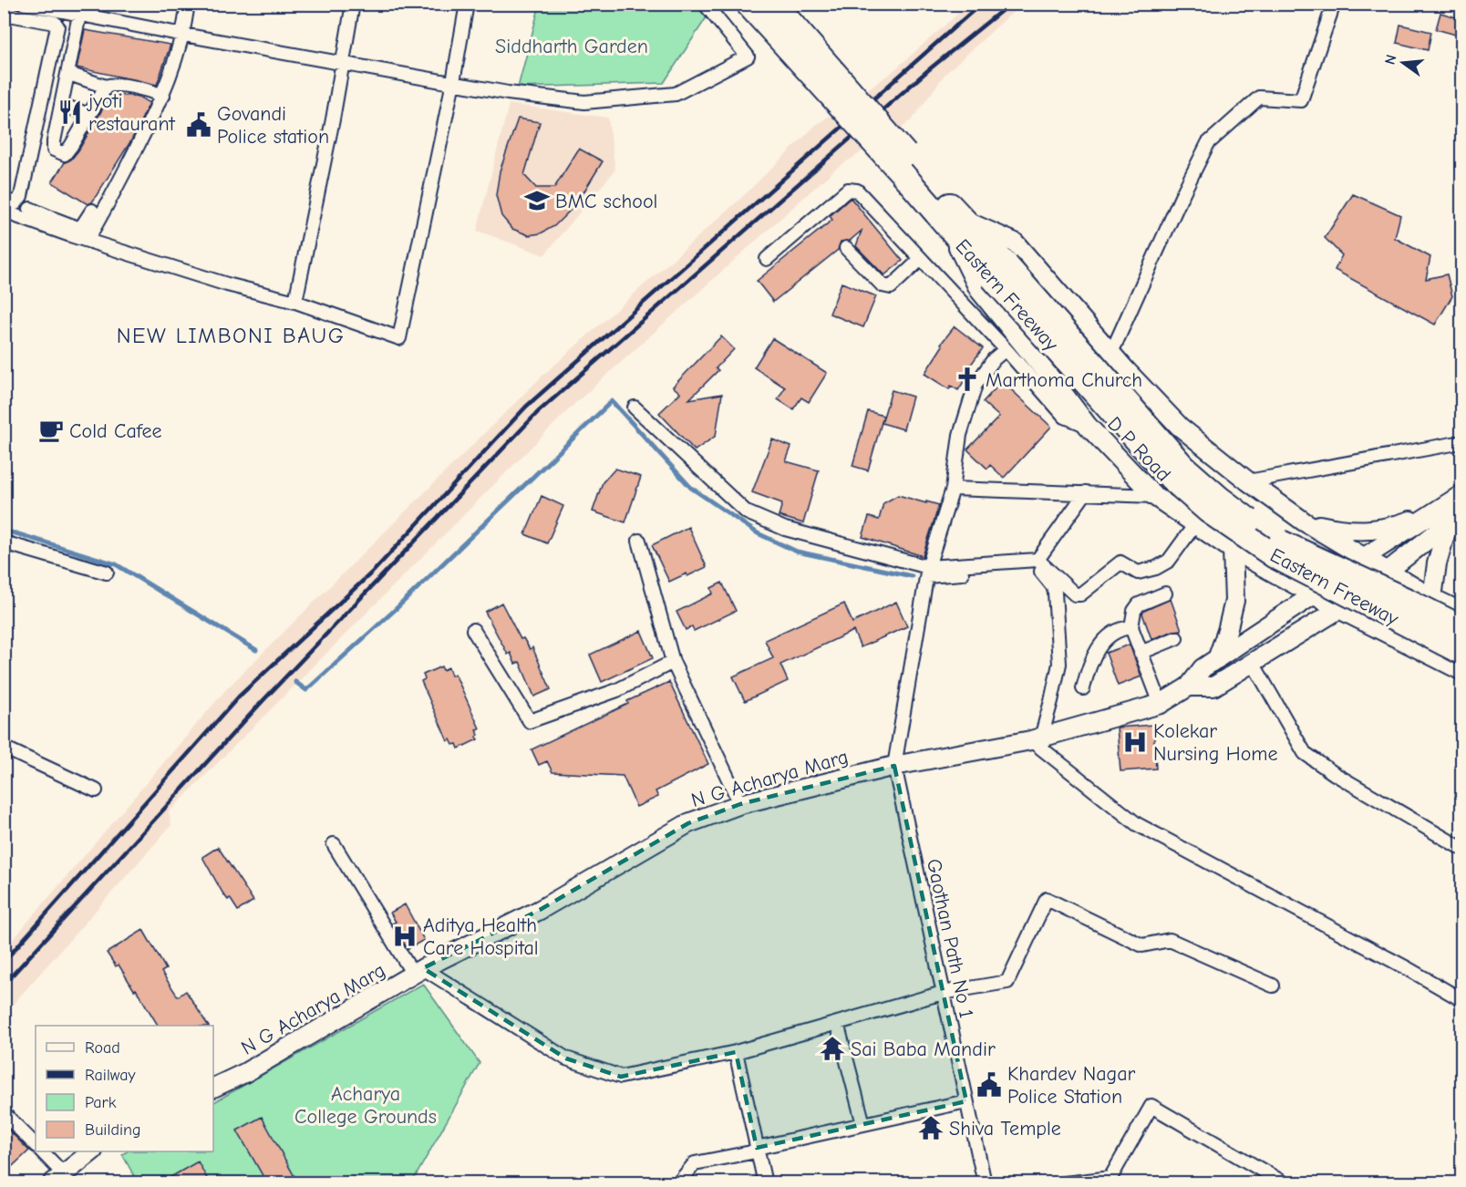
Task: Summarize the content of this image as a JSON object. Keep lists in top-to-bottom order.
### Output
{
  "streets": {
    "highway": ["Eastern Freeway"],
    "main road": ["D P Road", "N G Acharya Marg"],
    "street": ["Gaothan Path No 1"]
  },
  "crossings": [
    ["Eastern Freeway", "D P Road"],
    ["D P Road", "N G Acharya Marg"],
    ["N G Acharya Marg", "Gaothan Path No 1"]
  ],
  "districts": ["NEW LIMBONI BAUG"],
  "parks": ["Siddharth Garden", "Acharya College Grounds"],
  "places": {
    "restaurant": ["jyoti restaurant"],
    "public building": ["Govandi Police station", "Khardev Nagar Police Station"],
    "school or university": ["BMC school"],
    "church": ["Marthoma Church"],
    "cafe": ["Cold Cafee"],
    "hospital": ["Kolekar Nursing Home", "Aditya Health Care Hospital"],
    "temple": ["Sai Baba Mandir", "Shiva Temple"]
  },
  "legend": [
    "Road",
    "Railway",
    "Park",
    "Building"
  ],
  "north": "left"
}
